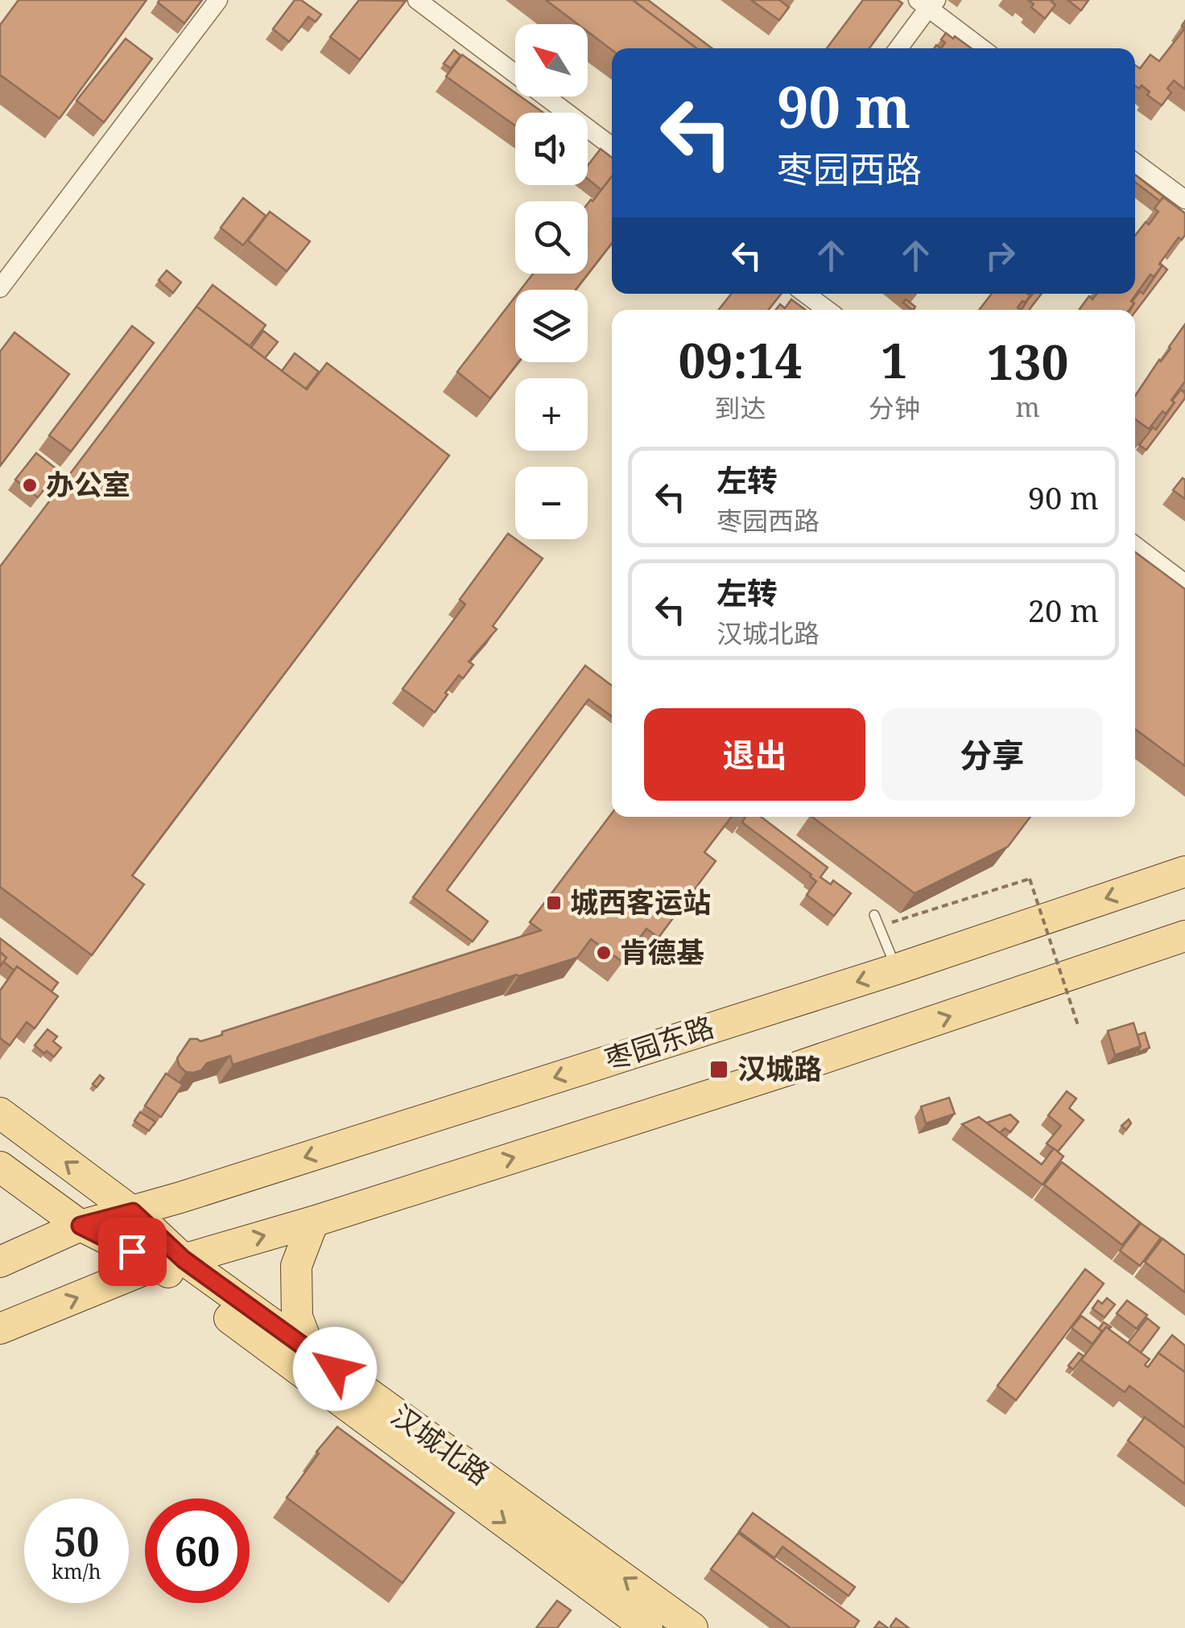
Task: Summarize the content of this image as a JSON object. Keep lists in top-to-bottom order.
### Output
{
  "streets": {
    "main road": ["枣园东路", "汉城北路"]
  },
  "crossings": [
    ["枣园东路", "汉城北路"]
  ],
  "places": {
    "other": ["办公室", "肯德基"],
    "transit": ["城西客运站", "汉城路"]
  },
  "north": "top left",
  "page": {
    "map_buttons": ["+", "−"],
    "turn": ["90 m", "枣园西路"],
    "eta": [
      "09:14",
      "到达",
      "1",
      "分钟",
      "130",
      "m"
    ],
    "list": [
      {
        "name": "左转",
        "note": "枣园西路",
        "value": "90 m"
      },
      {
        "name": "左转",
        "note": "汉城北路",
        "value": "20 m"
      }
    ],
    "buttons": ["退出", "分享"],
    "speed": "50 km/h",
    "limit": "60"
  }
}
